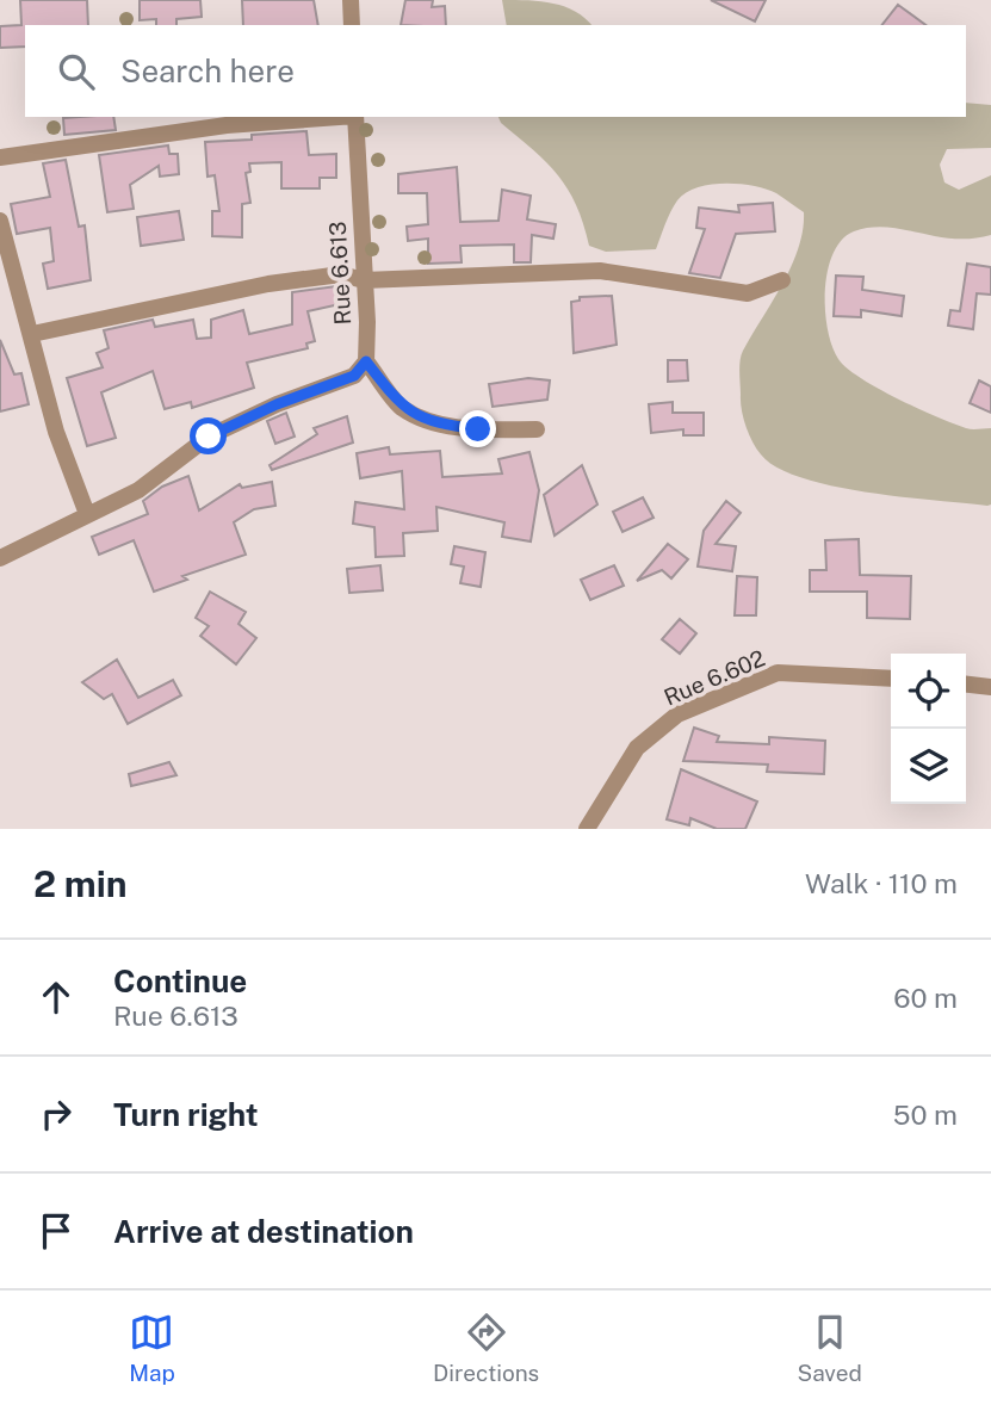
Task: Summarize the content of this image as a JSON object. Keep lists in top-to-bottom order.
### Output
{
  "streets": {
    "street": ["Rue 6.613", "Rue 6.602"]
  },
  "page": {
    "search": "Search here",
    "heading": ["2 min", "Walk · 110 m"],
    "list": [
      ["Continue", "Rue 6.613", "60 m"],
      ["Turn right", "50 m"],
      "Arrive at destination"
    ],
    "nav": ["Map", "Directions", "Saved"]
  }
}
